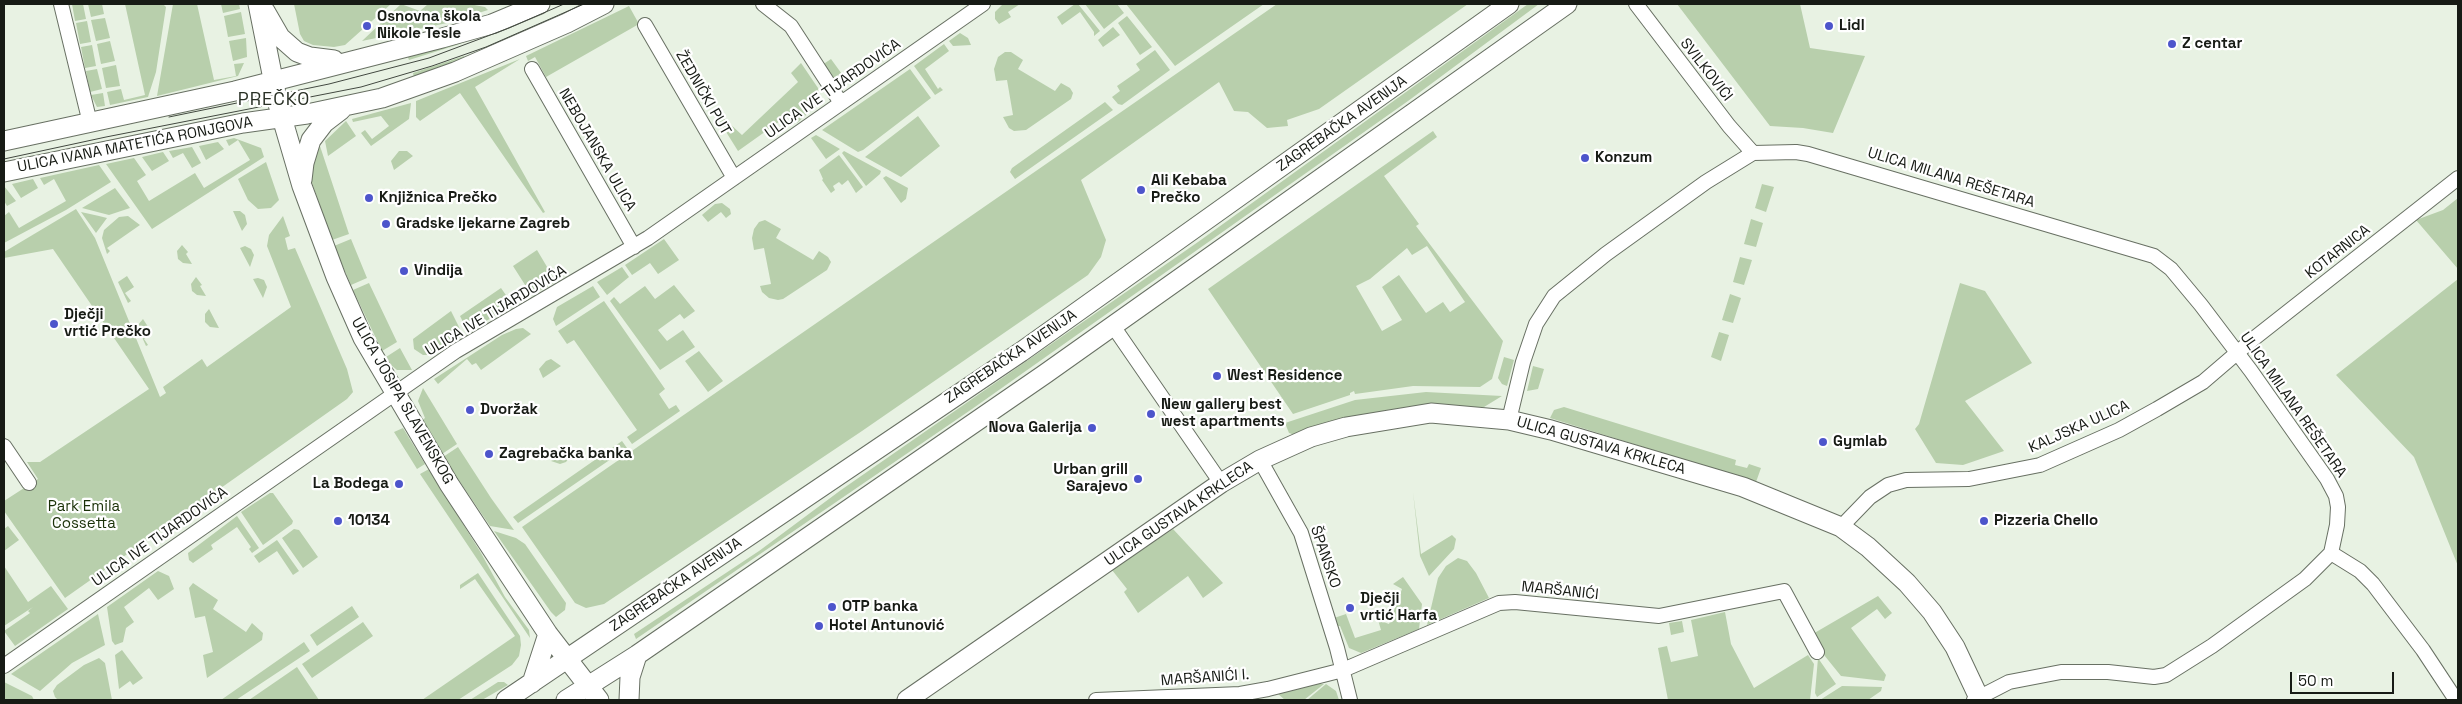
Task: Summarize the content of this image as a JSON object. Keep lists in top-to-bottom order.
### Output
{
  "streets": {
    "street": [
      "SVILKOVIĆI",
      "ULICA IVE TIJARDOVIĆA",
      "ŽEDNIČKI PUT",
      "ZAGREBAČKA AVENIJA",
      "ULICA IVANA MATETIĆA RONJGOVA",
      "NEBOJANSKA ULICA",
      "ULICA MILANA REŠETARA",
      "KOTARNICA",
      "ULICA JOSIPA SLAVENSKOG",
      "KALJSKA ULICA",
      "ULICA GUSTAVA KRKLECA",
      "ŠPANSKO",
      "MARŠANIĆI",
      "MARŠANIĆI I."
    ]
  },
  "crossings": [
    ["SVILKOVIĆI", "ULICA MILANA REŠETARA"],
    ["ULICA IVE TIJARDOVIĆA", "ŽEDNIČKI PUT"],
    ["ULICA IVE TIJARDOVIĆA", "NEBOJANSKA ULICA"],
    ["ULICA IVE TIJARDOVIĆA", "ULICA JOSIPA SLAVENSKOG"],
    ["ZAGREBAČKA AVENIJA", "ULICA JOSIPA SLAVENSKOG"],
    ["ULICA IVANA MATETIĆA RONJGOVA", "ULICA JOSIPA SLAVENSKOG"],
    ["ULICA MILANA REŠETARA", "KOTARNICA"],
    ["ULICA MILANA REŠETARA", "KALJSKA ULICA"],
    ["KOTARNICA", "KALJSKA ULICA"],
    ["KALJSKA ULICA", "ULICA GUSTAVA KRKLECA"],
    ["ULICA GUSTAVA KRKLECA", "ŠPANSKO"],
    ["ŠPANSKO", "MARŠANIĆI"],
    ["ŠPANSKO", "MARŠANIĆI I."],
    ["MARŠANIĆI", "MARŠANIĆI I."]
  ],
  "districts": ["PREČKO"],
  "parks": ["Park Emila Cossetta"],
  "places": [
    "Osnovna škola Nikole Tesle",
    "Lidl",
    "Z centar",
    "Konzum",
    "Ali Kebaba Prečko",
    "Knjižnica Prečko",
    "Gradske ljekarne Zagreb",
    "Vindija",
    "Dječji vrtić Prečko",
    "West Residence",
    "Dvoržak",
    "New gallery best west apartments",
    "Nova Galerija",
    "Gymlab",
    "Zagrebačka banka",
    "Urban grill Sarajevo",
    "La Bodega",
    "10134",
    "Pizzeria Chello",
    "OTP banka",
    "Dječji vrtić Harfa",
    "Hotel Antunović"
  ],
  "scale_bar": "50 m"
}
